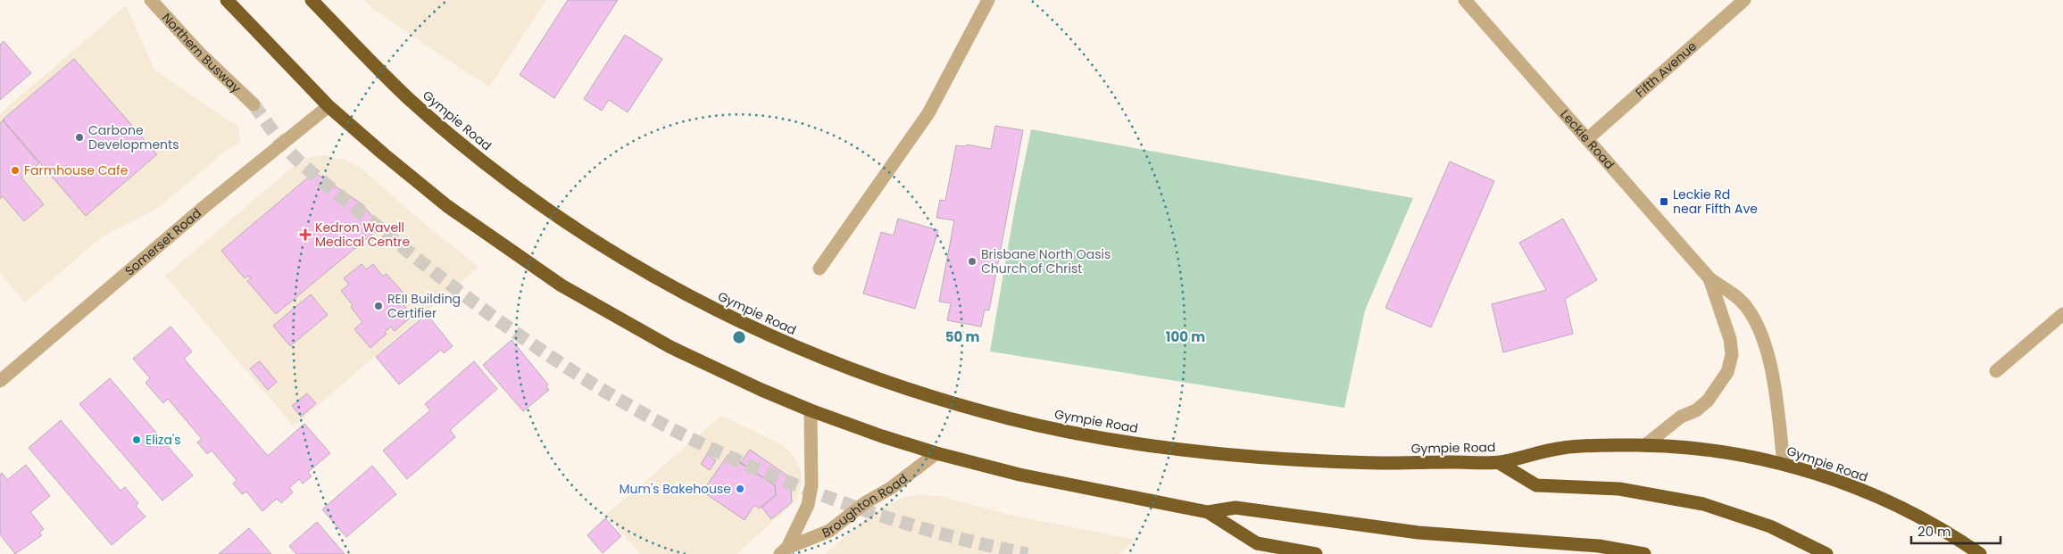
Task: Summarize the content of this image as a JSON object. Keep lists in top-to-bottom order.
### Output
{
  "streets": {
    "highway": ["Gympie Road"],
    "street": [
      "Northern Busway",
      "Fifth Avenue",
      "Leckie Road",
      "Somerset Road",
      "Broughton Road"
    ]
  },
  "crossings": [
    ["Fifth Avenue", "Leckie Road"],
    ["Gympie Road", "Leckie Road"]
  ],
  "places": {
    "other": [
      "Carbone Developments",
      "Farmhouse Cafe",
      "Brisbane North Oasis Church of Christ",
      "REII Building Certifier",
      "Eliza's",
      "Mum's Bakehouse"
    ],
    "transit": ["Leckie Rd near Fifth Ave"],
    "health": ["Kedron Wavell Medical Centre"]
  },
  "scale_bar": "20 m",
  "rings": ["50 m", "100 m"]
}
